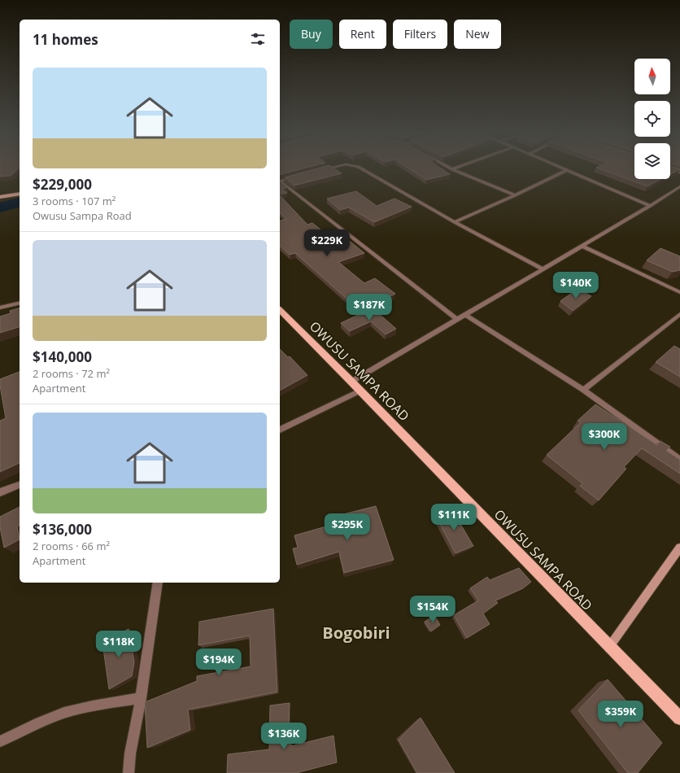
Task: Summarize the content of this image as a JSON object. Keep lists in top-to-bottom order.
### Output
{
  "streets": {
    "main road": ["OWUSU SAMPA ROAD"]
  },
  "districts": ["Bogobiri"],
  "north": "top",
  "page": {
    "chip": [
      "Buy",
      "Rent",
      "Filters",
      "New"
    ],
    "heading": "11 homes",
    "list": [
      {
        "name": "$229,000",
        "note": "3 rooms · 107 m² · Owusu Sampa Road"
      },
      {
        "name": "$140,000",
        "note": "2 rooms · 72 m² · Apartment"
      },
      {
        "name": "$136,000",
        "note": "2 rooms · 66 m² · Apartment"
      }
    ],
    "price": [
      "$229K",
      "$140K",
      "$187K",
      "$300K",
      "$111K",
      "$295K",
      "$154K",
      "$118K",
      "$194K",
      "$359K",
      "$136K"
    ]
  }
}
